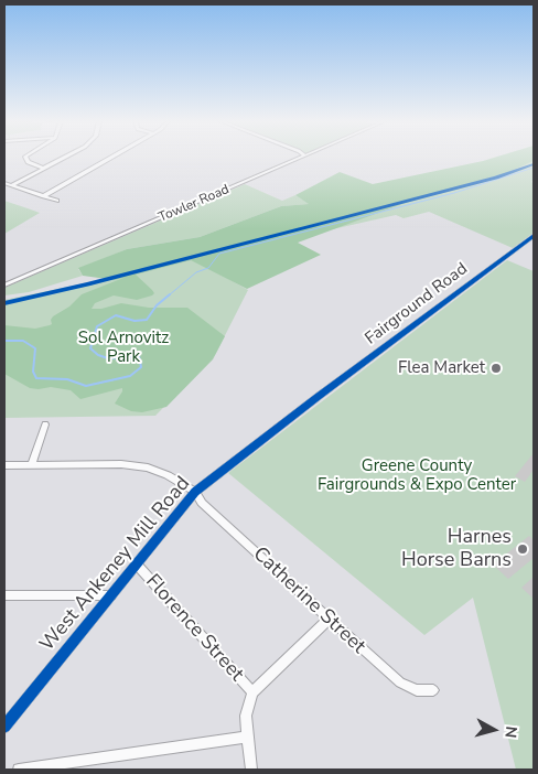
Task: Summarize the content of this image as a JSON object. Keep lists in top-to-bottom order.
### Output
{
  "streets": {
    "street": [
      "Towler Road",
      "Fairground Road",
      "West Ankeney Mill Road",
      "Catherine Street",
      "Florence Street"
    ]
  },
  "crossings": [
    ["Fairground Road", "West Ankeney Mill Road"],
    ["West Ankeney Mill Road", "Catherine Street"],
    ["West Ankeney Mill Road", "Florence Street"]
  ],
  "parks": ["Sol Arnovitz Park", "Greene County Fairgrounds & Expo Center"],
  "places": ["Flea Market", "Harnes Horse Barns"],
  "north": "right"
}
